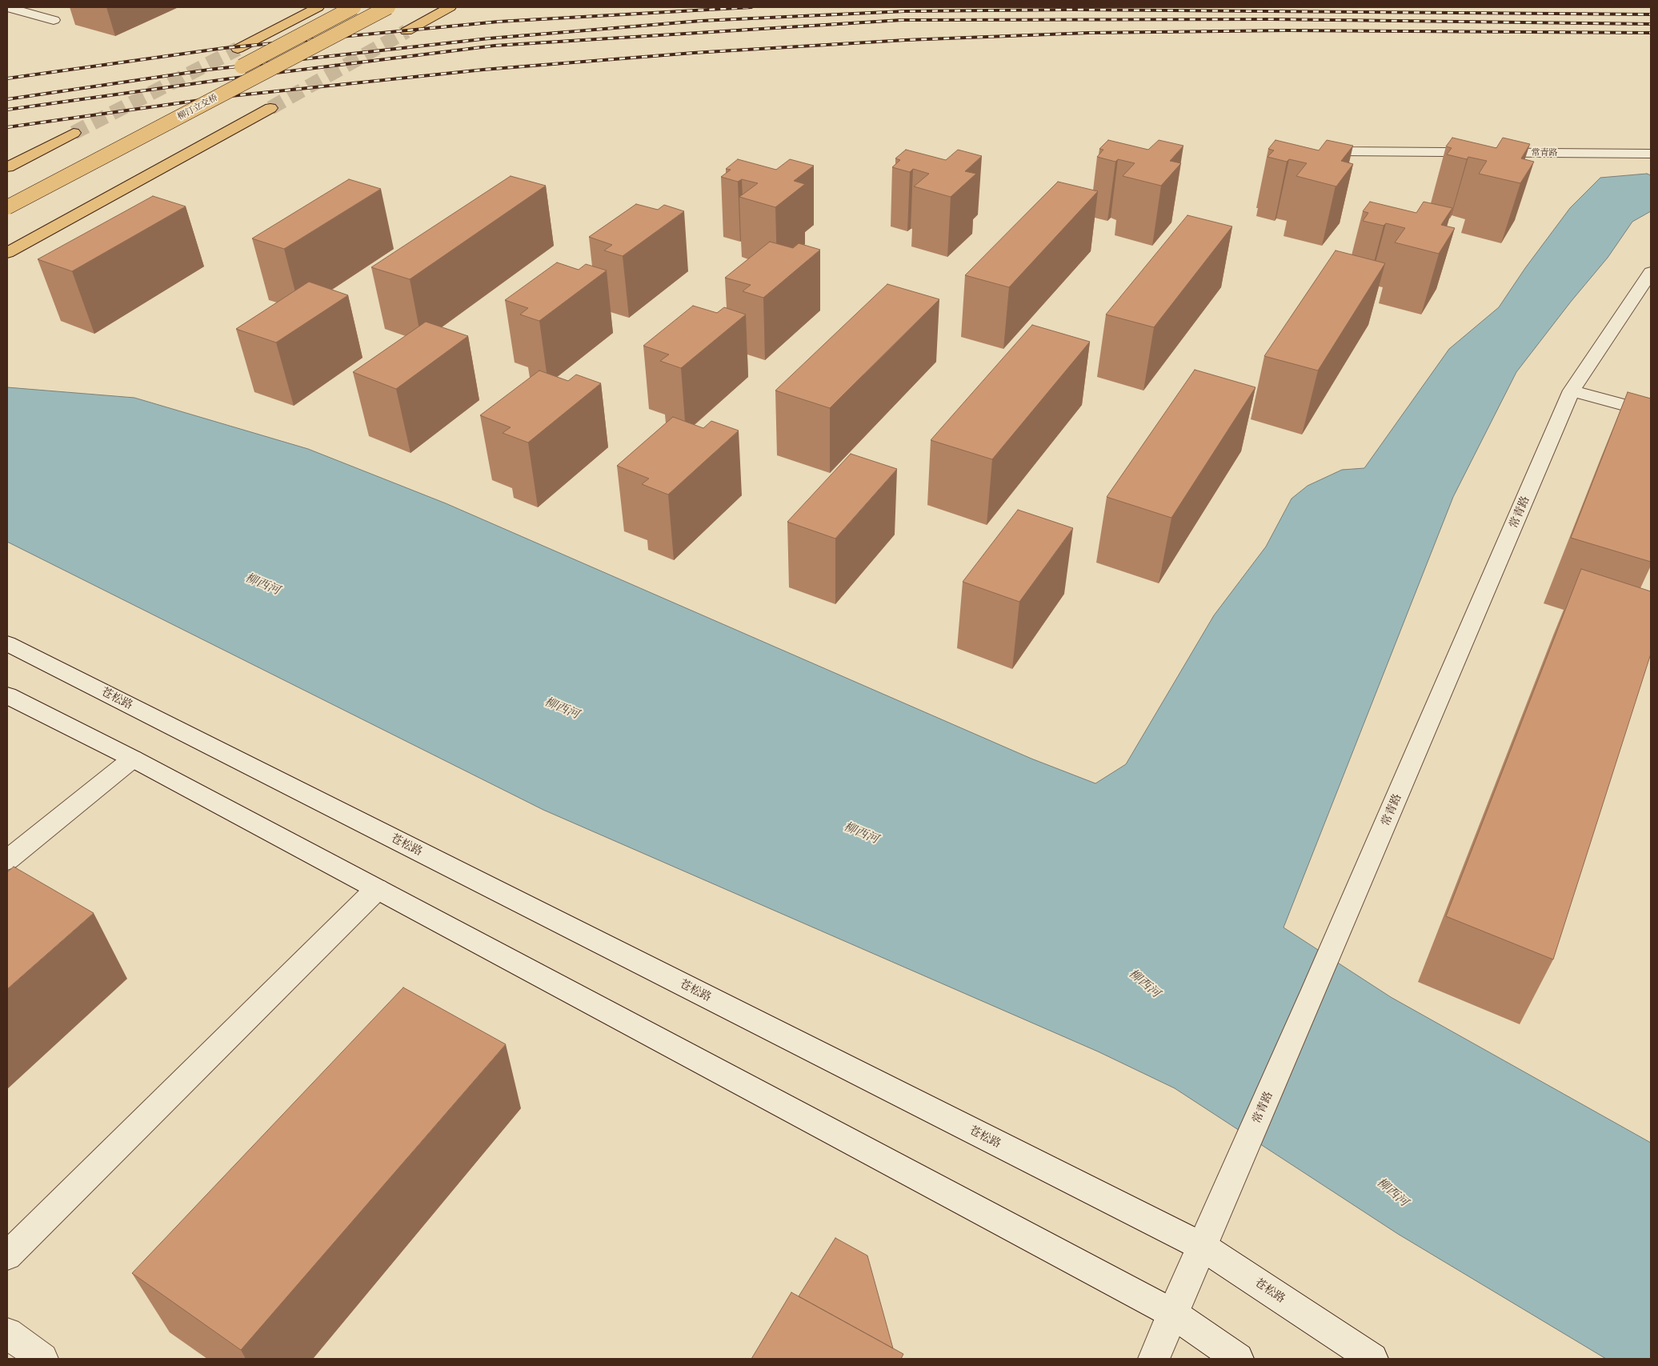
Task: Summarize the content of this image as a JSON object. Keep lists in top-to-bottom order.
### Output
{
  "streets": {
    "main road": ["柳汀立交桥", "常青路", "苍松路"]
  },
  "crossings": [
    ["常青路", "苍松路"]
  ],
  "water": ["柳西河"]
}
